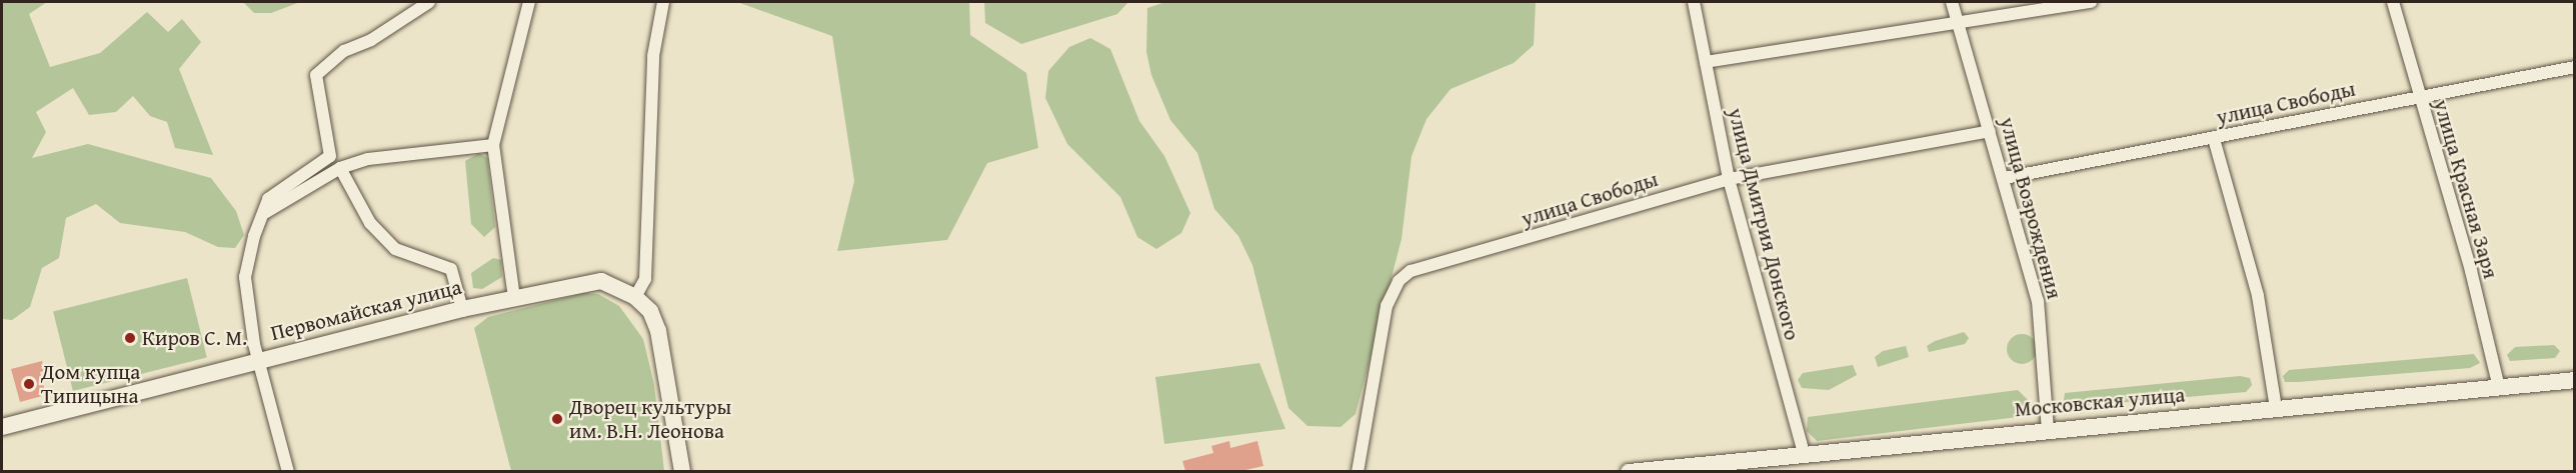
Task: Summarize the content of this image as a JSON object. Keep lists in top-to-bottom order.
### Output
{
  "streets": {
    "main road": ["Первомайская улица", "Московская улица"],
    "street": [
      "улица Свободы",
      "улица Красная Заря",
      "улица Возрождения",
      "улица Дмитрия Донского"
    ]
  },
  "crossings": [
    ["улица Свободы", "улица Красная Заря"],
    ["улица Свободы", "улица Возрождения"],
    ["улица Свободы", "улица Дмитрия Донского"],
    ["улица Красная Заря", "Московская улица"],
    ["улица Возрождения", "Московская улица"],
    ["улица Дмитрия Донского", "Московская улица"]
  ],
  "places": ["Киров С. М.", "Дом купца Типицына", "Дворец культуры им. В.Н. Леонова"]
}
